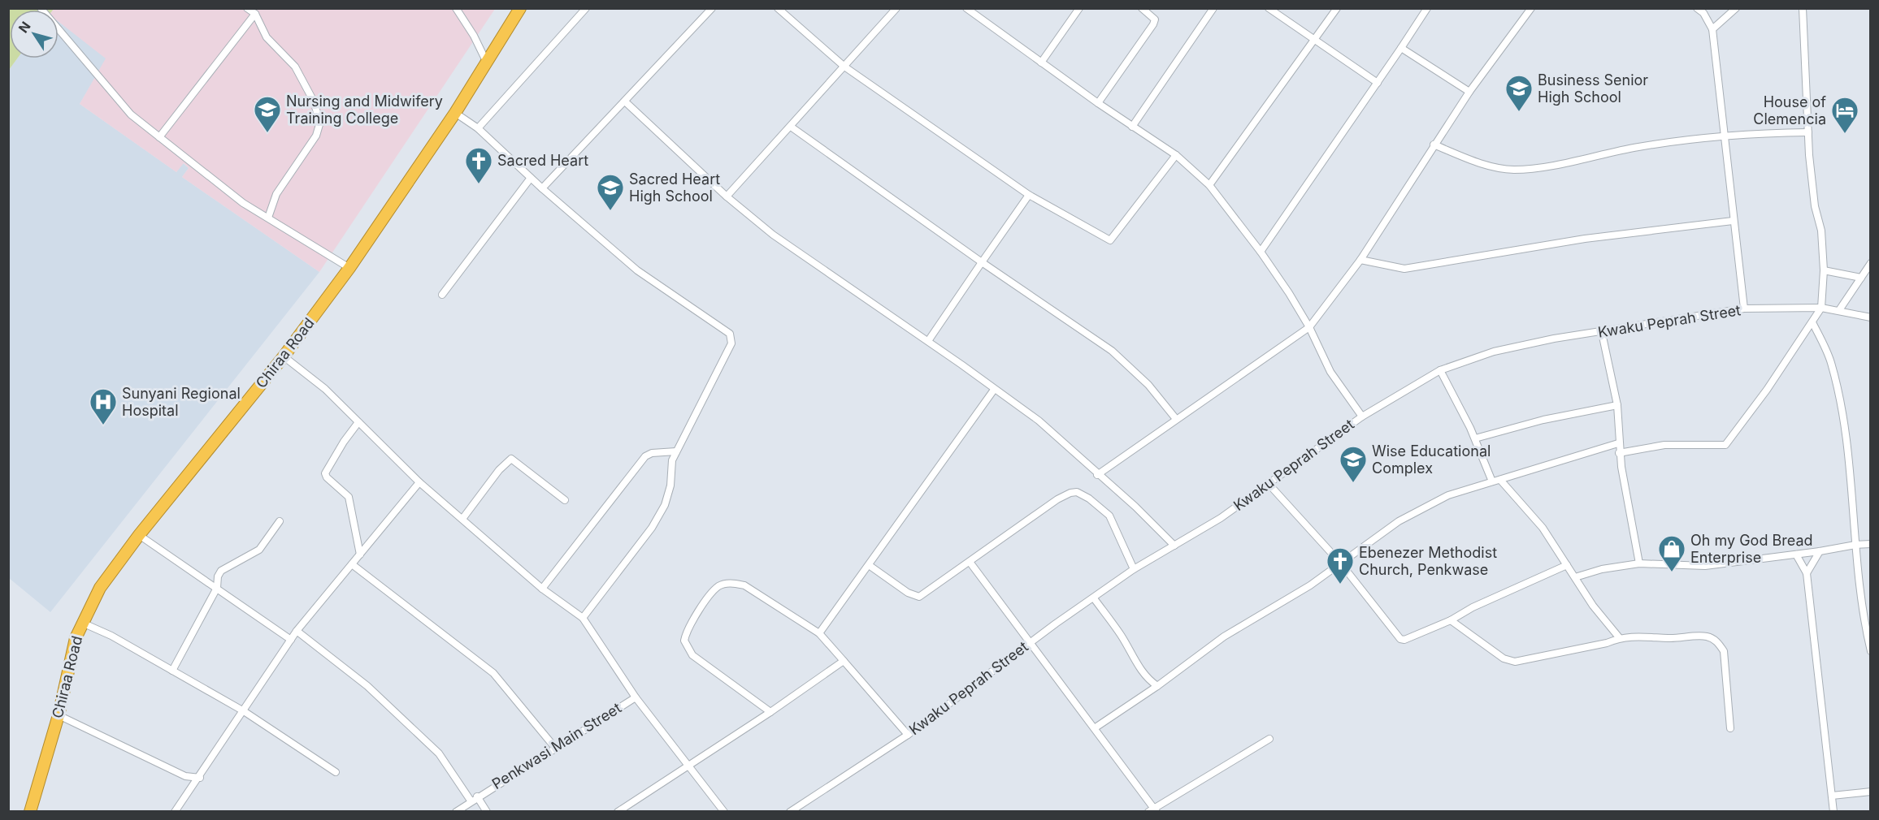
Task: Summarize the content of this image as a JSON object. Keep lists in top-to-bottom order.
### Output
{
  "streets": {
    "highway": ["Chiraa Road"],
    "street": ["Kwaku Peprah Street", "Penkwasi Main Street"]
  },
  "places": {
    "school or university": [
      "Business Senior High School",
      "Nursing and Midwifery Training College",
      "Sacred Heart High School",
      "Wise Educational Complex"
    ],
    "hotel": ["House of Clemencia"],
    "church": ["Sacred Heart", "Ebenezer Methodist Church, Penkwase"],
    "hospital": ["Sunyani Regional Hospital"],
    "shop": ["Oh my God Bread Enterprise"]
  },
  "north": "top left"
}
